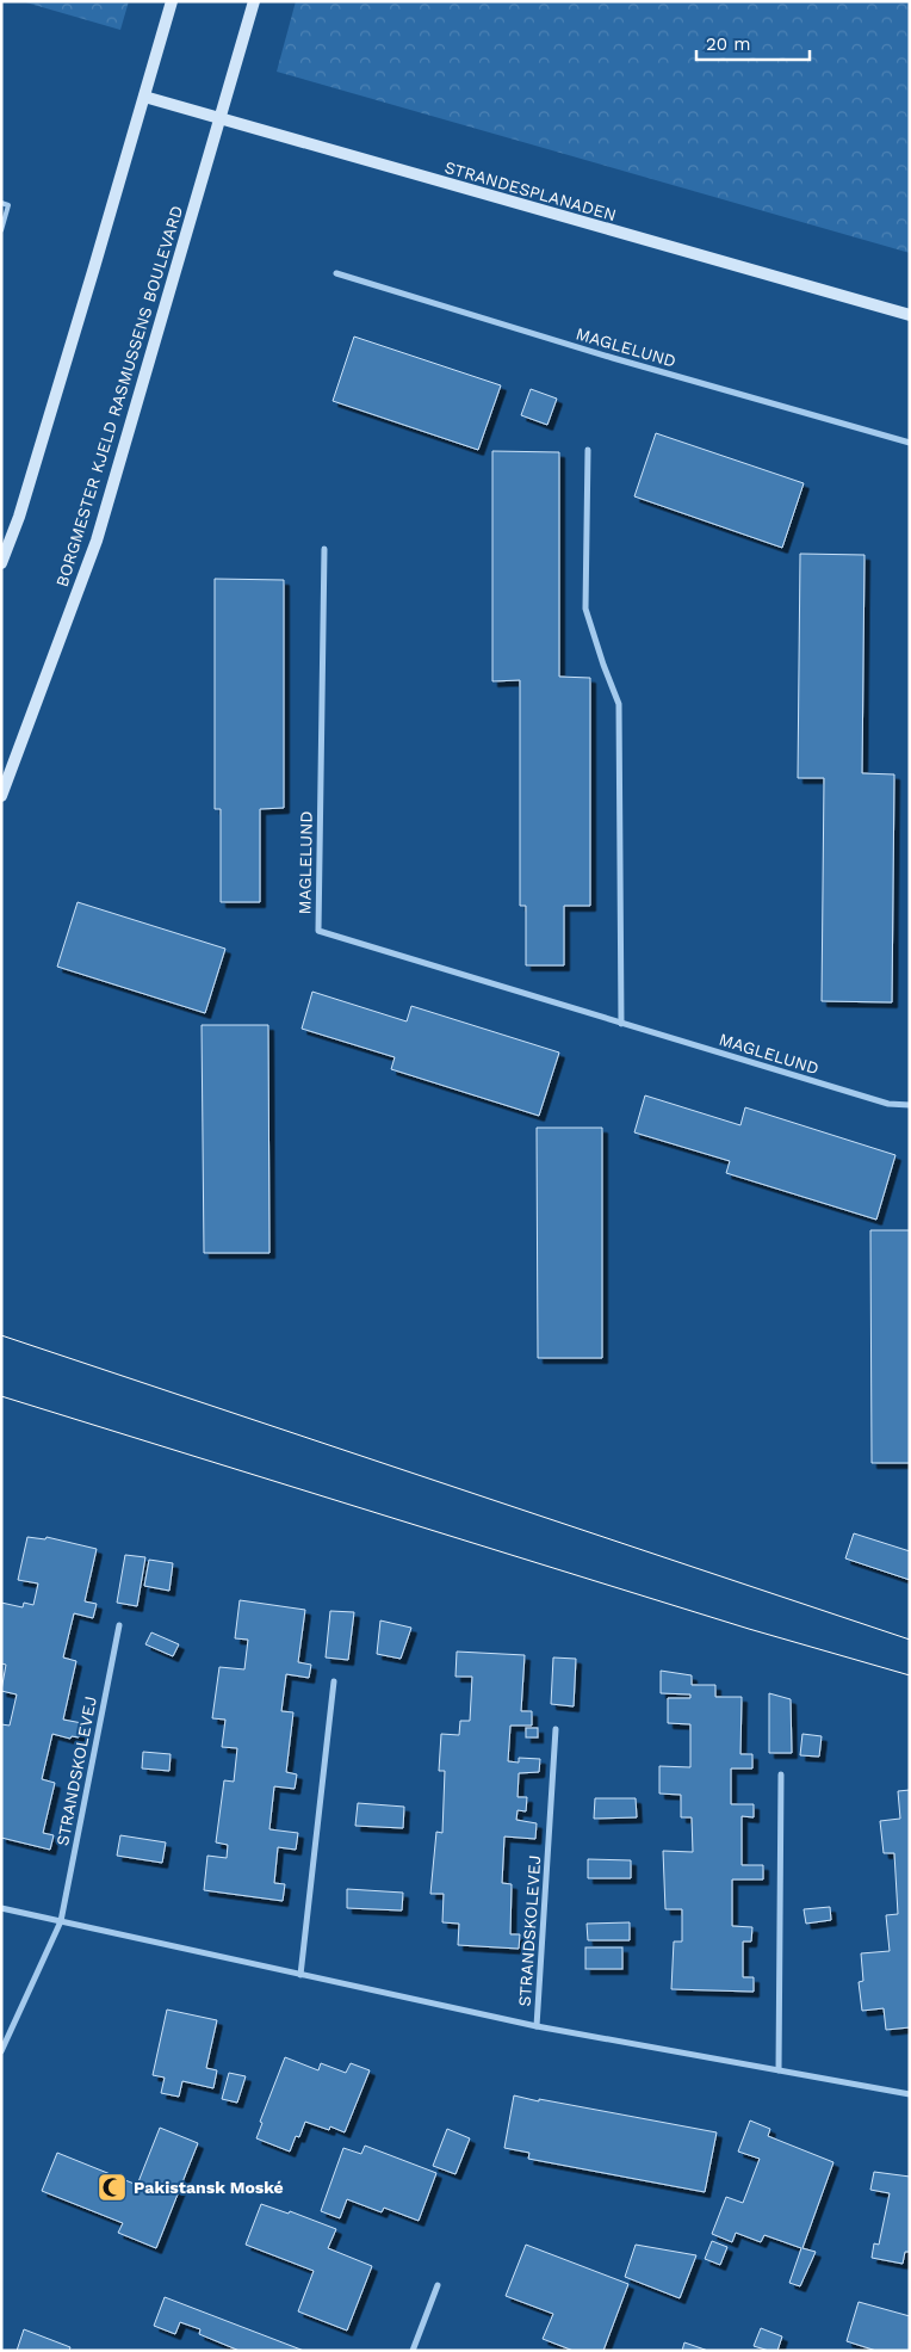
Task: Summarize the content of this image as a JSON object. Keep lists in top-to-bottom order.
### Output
{
  "streets": {
    "street": [
      "STRANDESPLANADEN",
      "MAGLELUND",
      "BORGMESTER KJELD RASMUSSENS BOULEVARD",
      "STRANDSKOLEVEJ"
    ]
  },
  "crossings": [
    ["STRANDESPLANADEN", "BORGMESTER KJELD RASMUSSENS BOULEVARD"]
  ],
  "places": {
    "mosque": ["Pakistansk Moské"]
  },
  "scale_bar": "20 m"
}
